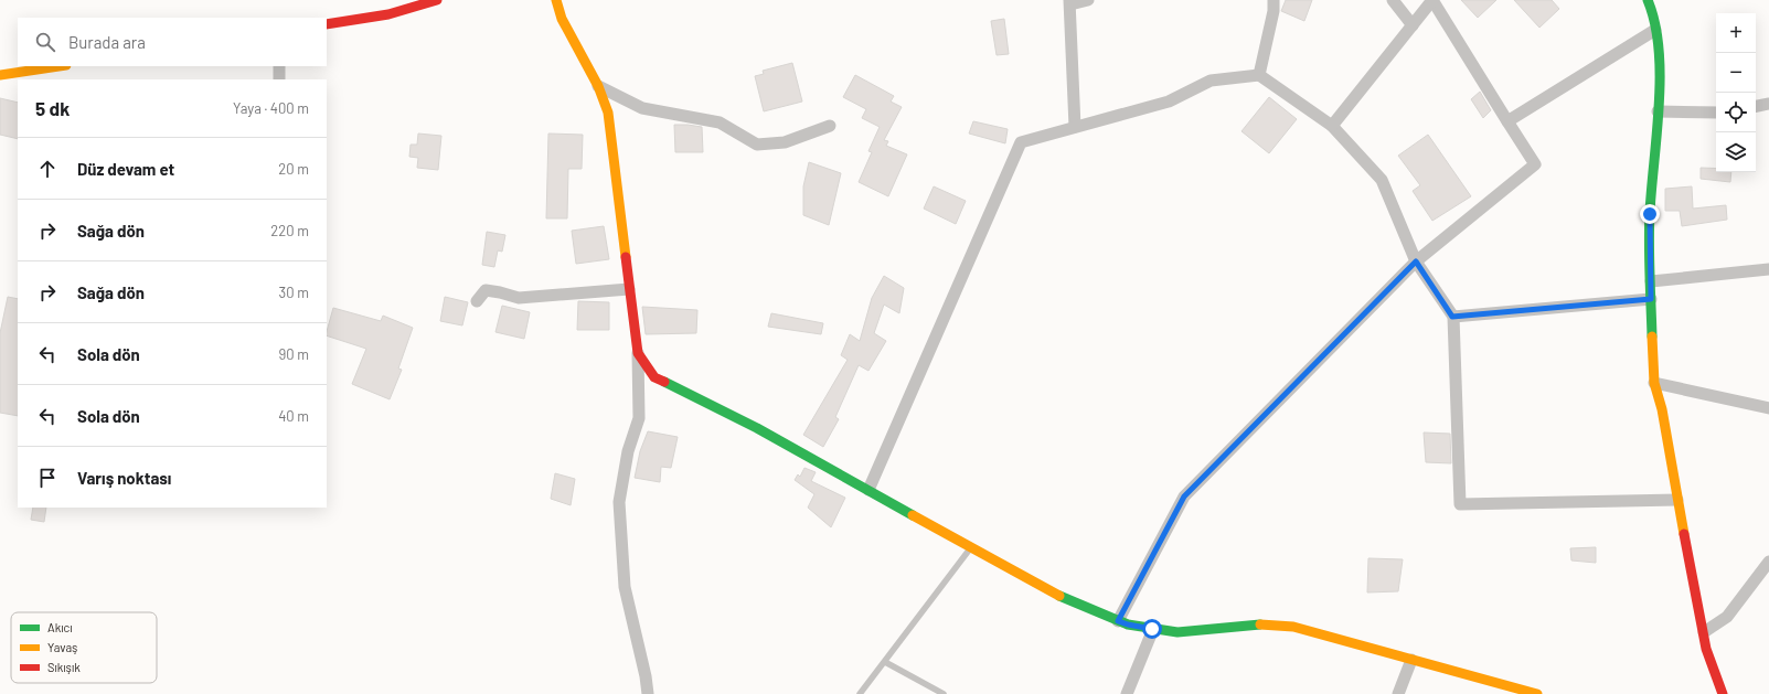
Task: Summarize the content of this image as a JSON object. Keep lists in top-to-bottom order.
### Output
{
  "legend": ["Akıcı", "Yavaş", "Sıkışık"],
  "page": {
    "map_buttons": ["+", "−"],
    "search": "Burada ara",
    "heading": ["5 dk", "Yaya · 400 m"],
    "list": [
      ["Düz devam et", "20 m"],
      ["Sağa dön", "220 m"],
      ["Sağa dön", "30 m"],
      ["Sola dön", "90 m"],
      ["Sola dön", "40 m"],
      "Varış noktası"
    ]
  }
}
